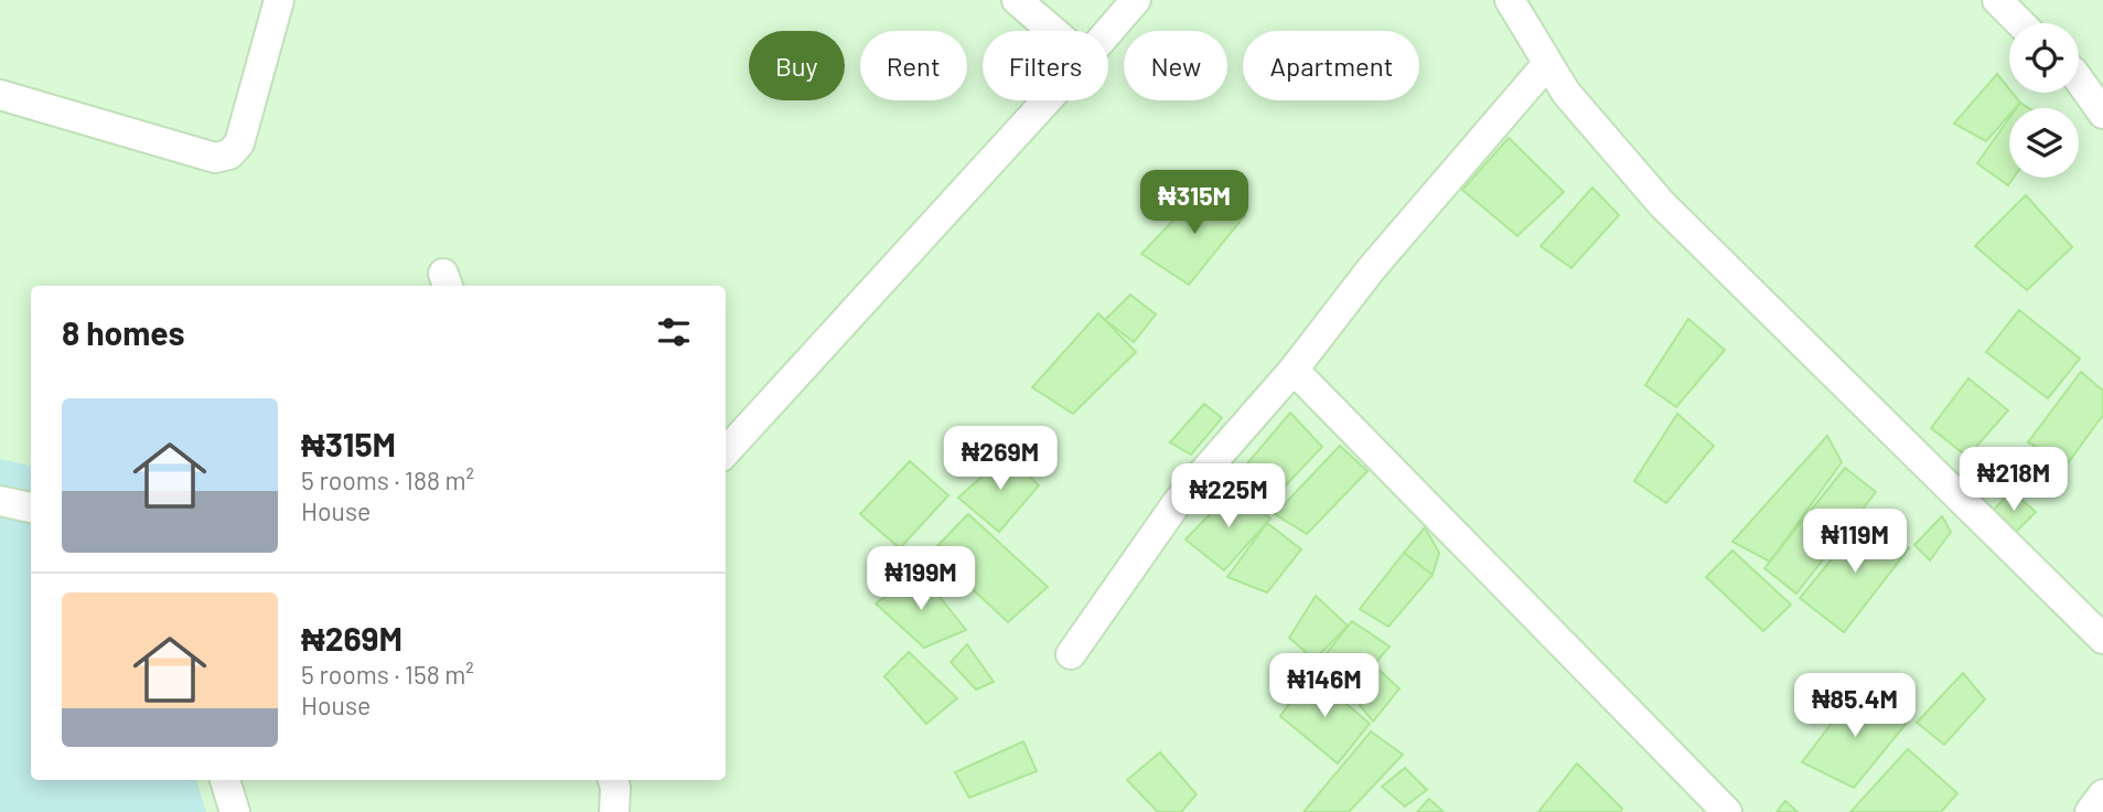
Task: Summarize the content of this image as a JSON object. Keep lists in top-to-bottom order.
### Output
{
  "page": {
    "chip": [
      "Buy",
      "Rent",
      "Filters",
      "New",
      "Apartment"
    ],
    "price": [
      "₦315M",
      "₦269M",
      "₦218M",
      "₦225M",
      "₦119M",
      "₦199M",
      "₦146M",
      "₦85.4M"
    ],
    "heading": "8 homes",
    "list": [
      {
        "name": "₦315M",
        "note": "5 rooms · 188 m² · House"
      },
      {
        "name": "₦269M",
        "note": "5 rooms · 158 m² · House"
      }
    ]
  }
}
